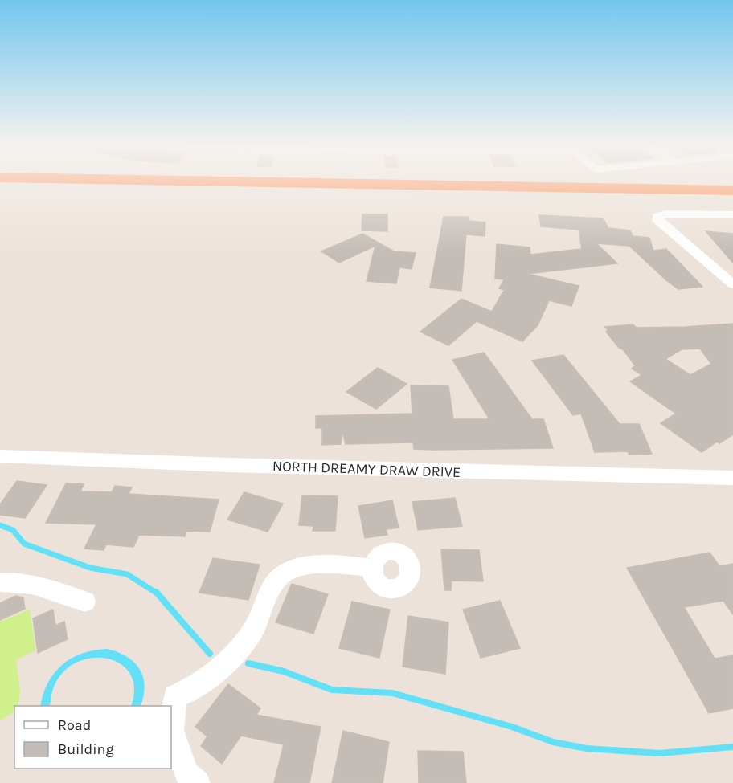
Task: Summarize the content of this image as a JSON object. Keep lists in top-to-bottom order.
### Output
{
  "streets": {
    "street": ["NORTH DREAMY DRAW DRIVE"]
  },
  "legend": ["Road", "Building"]
}
